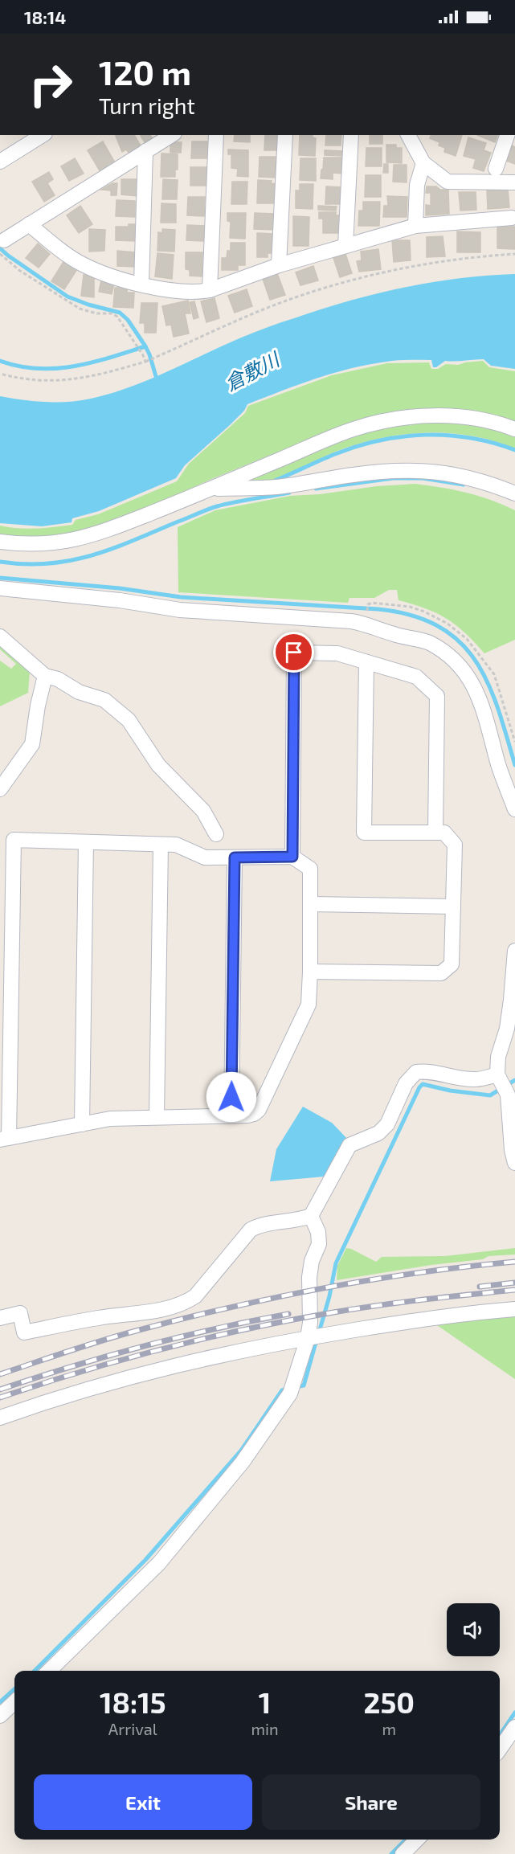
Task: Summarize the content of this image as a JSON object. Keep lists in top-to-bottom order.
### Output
{
  "water": ["倉敷川"],
  "page": {
    "status": "18:14",
    "turn": ["120 m", "Turn right"],
    "eta": [
      "18:15",
      "Arrival",
      "1",
      "min",
      "250",
      "m"
    ],
    "buttons": ["Exit", "Share"]
  }
}
